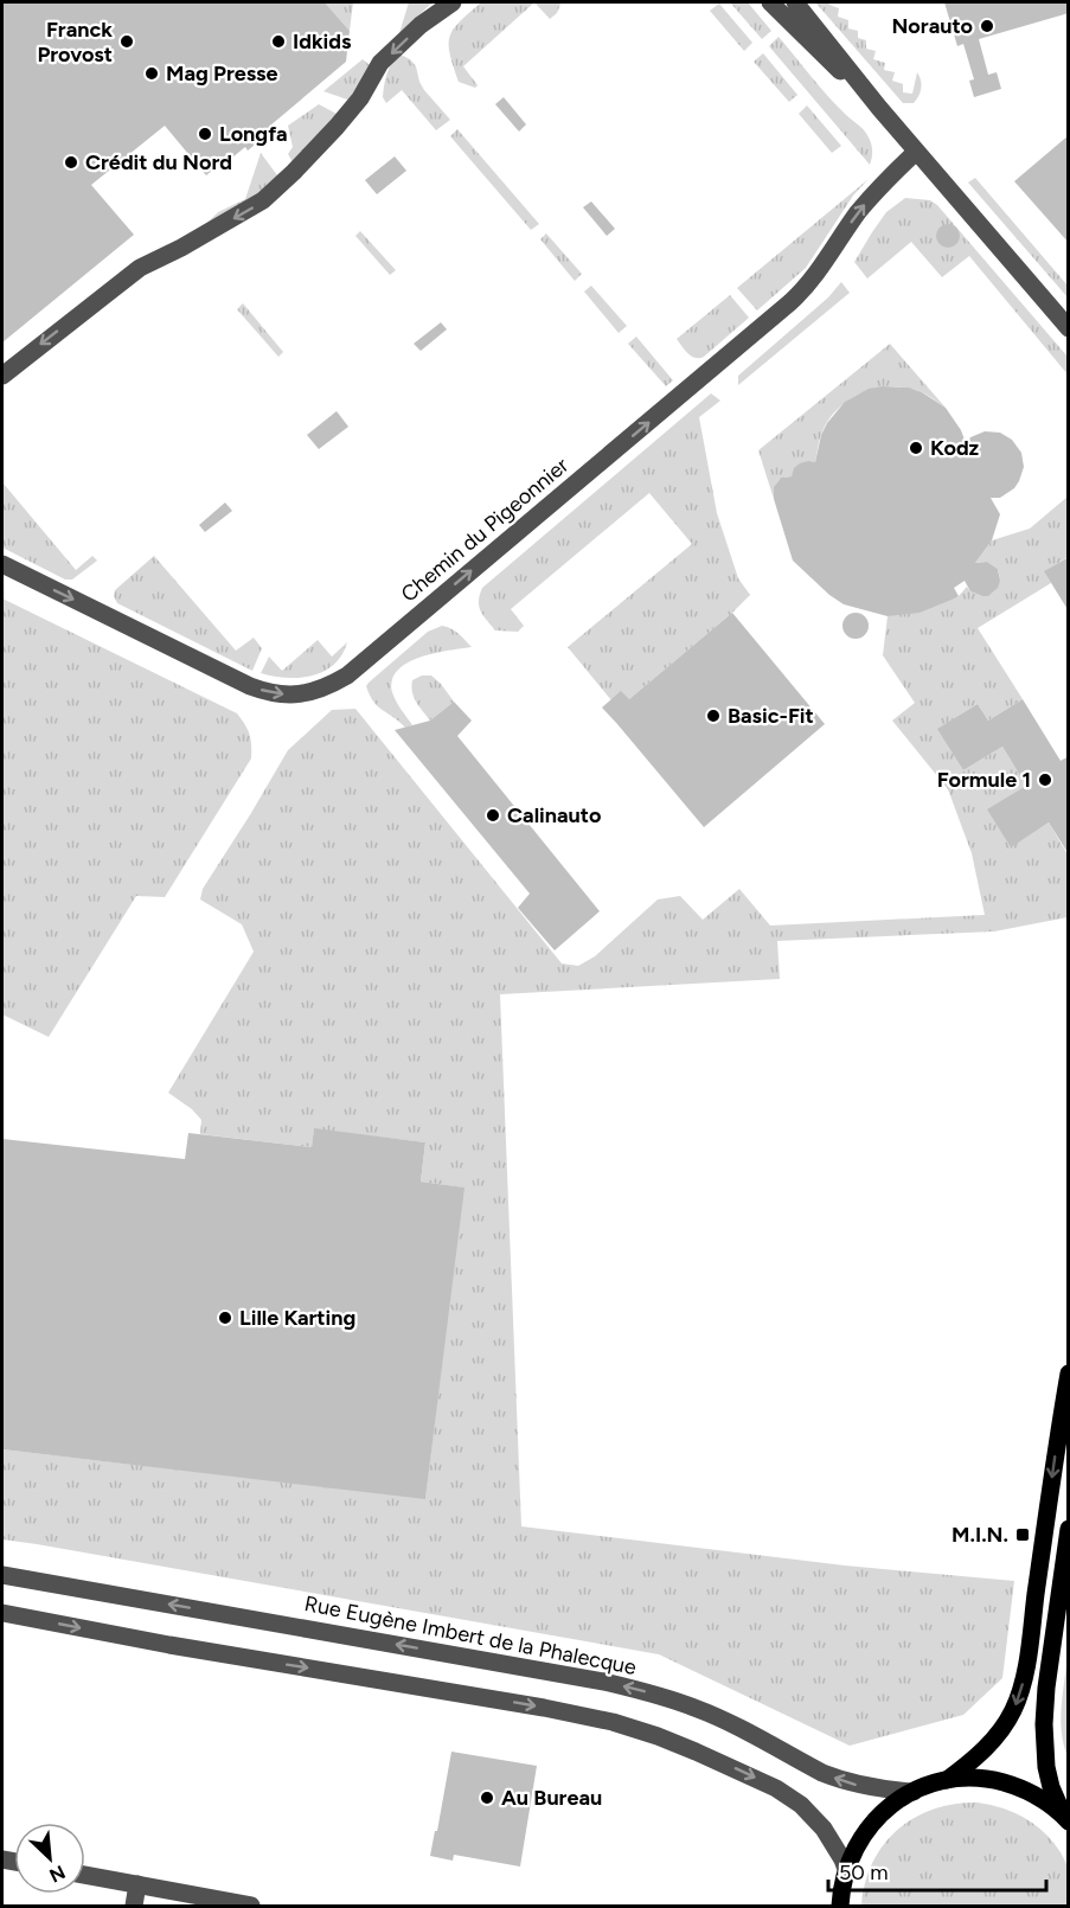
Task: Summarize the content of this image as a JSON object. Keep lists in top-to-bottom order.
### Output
{
  "streets": {
    "street": ["Chemin du Pigeonnier", "Rue Eugène Imbert de la Phalecque"]
  },
  "one_way": ["Chemin du Pigeonnier"],
  "places": {
    "other": [
      "Norauto",
      "Franck Provost",
      "Idkids",
      "Mag Presse",
      "Longfa",
      "Crédit du Nord",
      "Kodz",
      "Basic-Fit",
      "Formule 1",
      "Calinauto",
      "Lille Karting",
      "Au Bureau"
    ],
    "transit": ["M.I.N."]
  },
  "scale_bar": "50 m",
  "north": "bottom right"
}
